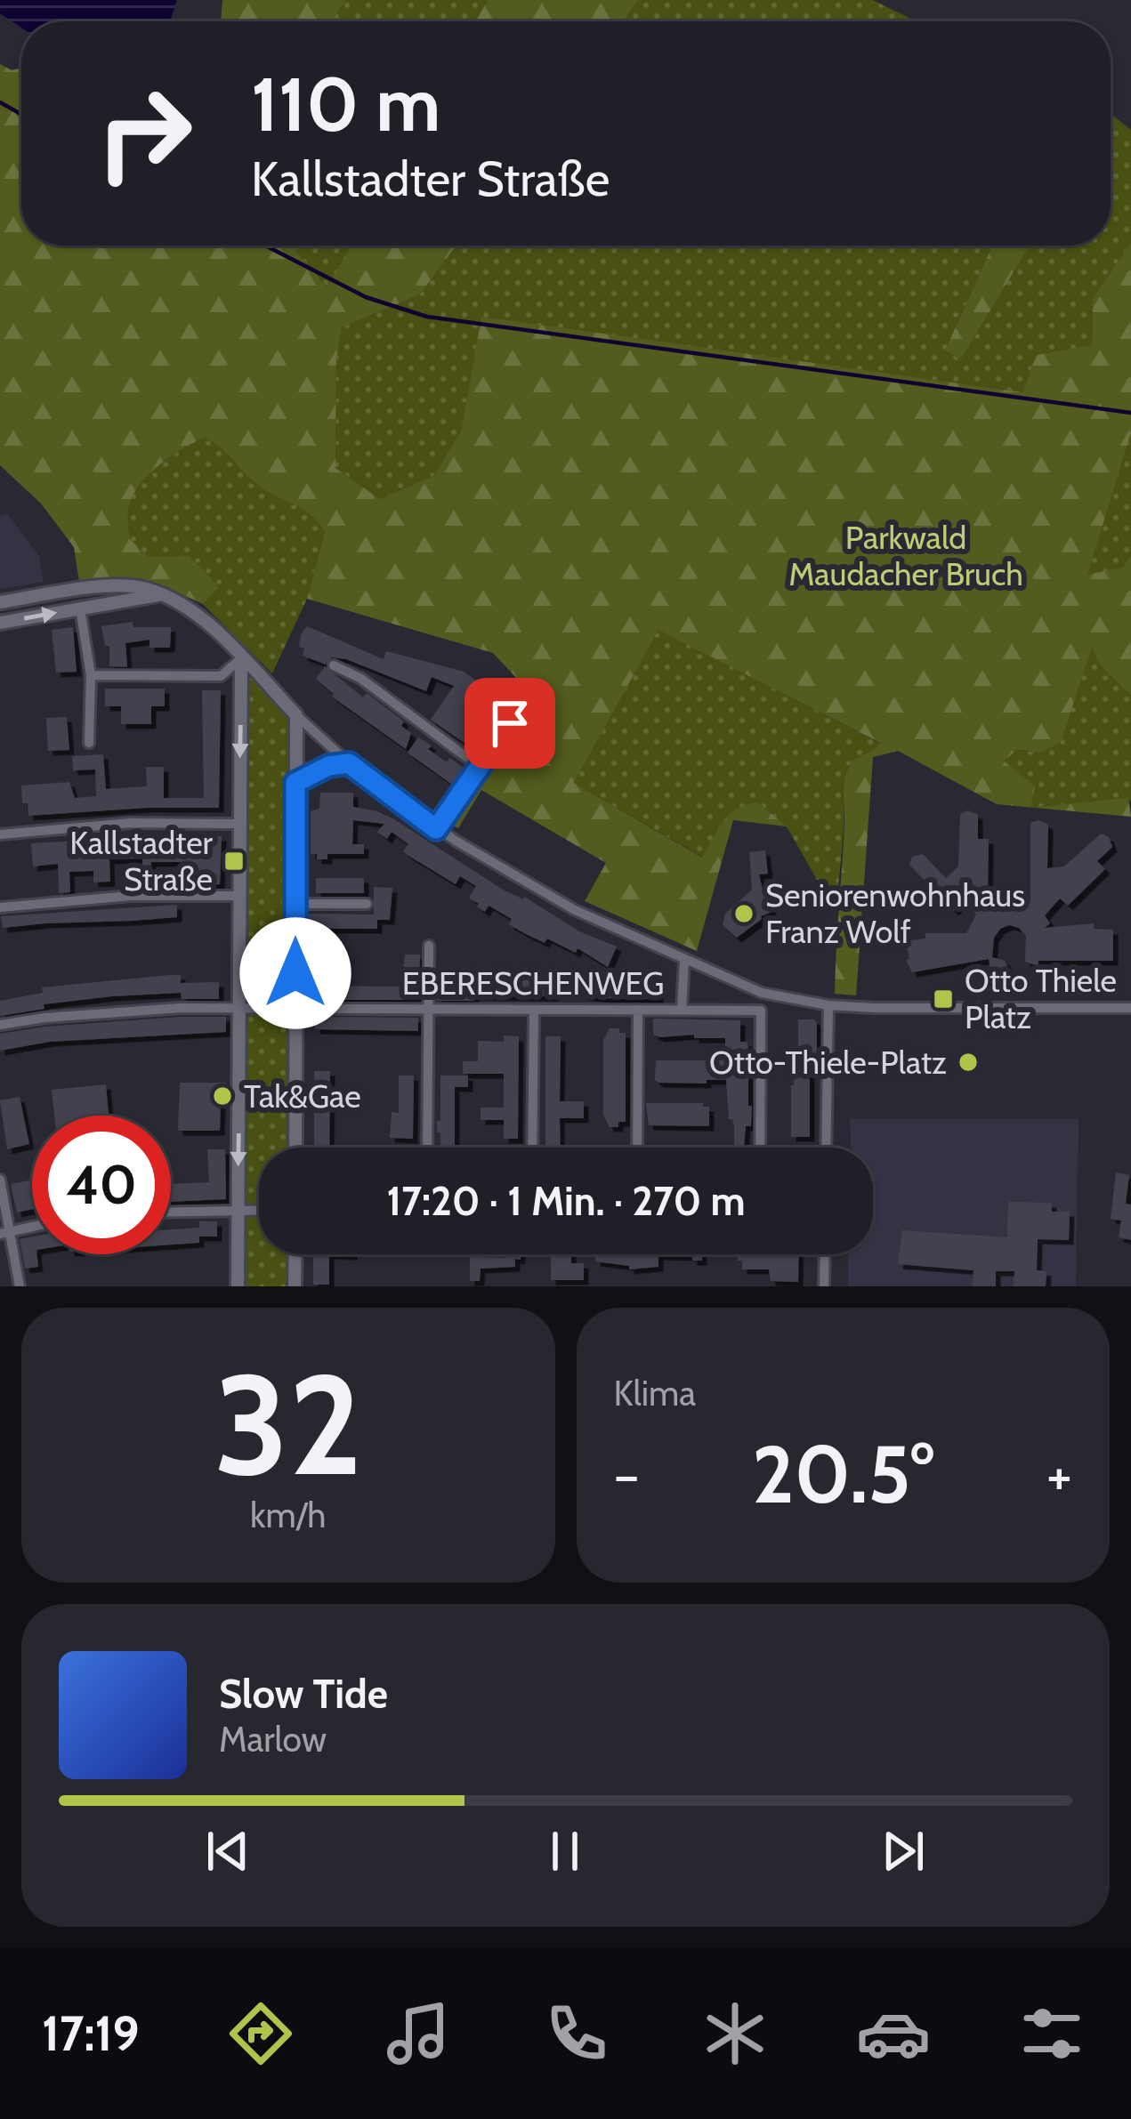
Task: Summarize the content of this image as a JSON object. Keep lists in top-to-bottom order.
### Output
{
  "streets": {
    "street": ["EBERESCHENWEG"]
  },
  "parks": ["Parkwald Maudacher Bruch"],
  "places": {
    "transit": ["Kallstadter Straße", "Otto Thiele Platz"],
    "other": ["Seniorenwohnhaus Franz Wolf", "Otto-Thiele-Platz", "Tak&Gae"]
  },
  "page": {
    "turn": ["110 m", "Kallstadter Straße"],
    "limit": "40",
    "trip": "17:20 · 1 Min. · 270 m",
    "tile": [
      ["32", "km/h"],
      "Klima"
    ],
    "heat": ["−", "20.5°", "+"],
    "song": ["Slow Tide", "Marlow"],
    "tabs": "17:19"
  }
}
